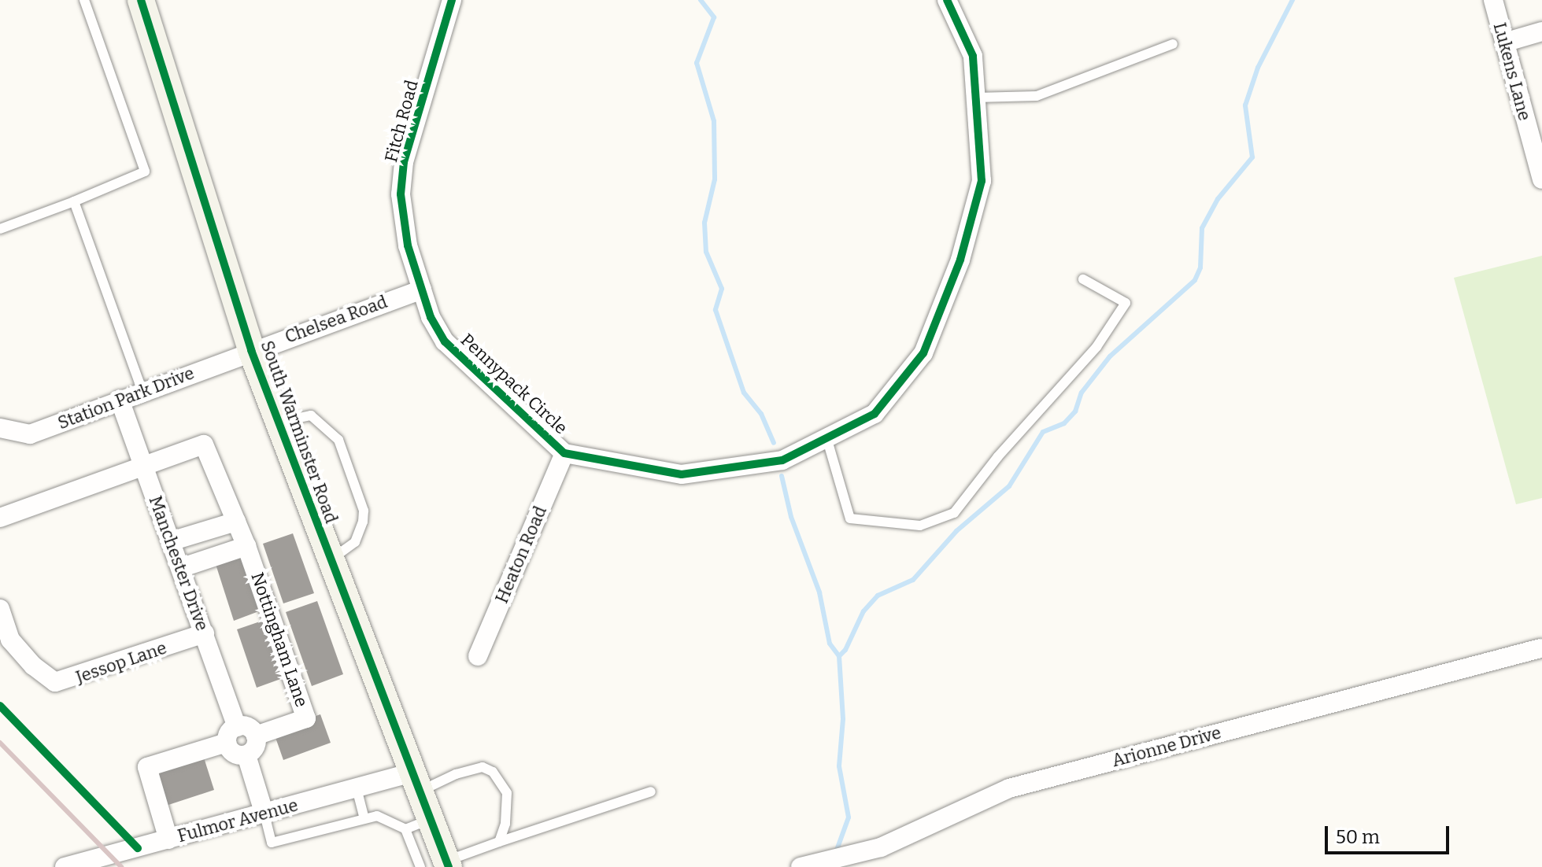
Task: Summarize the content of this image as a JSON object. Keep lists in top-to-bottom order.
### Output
{
  "streets": {
    "street": [
      "Lukens Lane",
      "Fitch Road",
      "Chelsea Road",
      "Pennypack Circle",
      "Station Park Drive",
      "South Warminster Road",
      "Heaton Road",
      "Manchester Drive",
      "Nottingham Lane",
      "Jessop Lane",
      "Arionne Drive",
      "Fulmor Avenue"
    ]
  },
  "crossings": [
    ["Fitch Road", "Chelsea Road"],
    ["Fitch Road", "Pennypack Circle"],
    ["Chelsea Road", "Pennypack Circle"],
    ["Chelsea Road", "Station Park Drive"],
    ["Chelsea Road", "South Warminster Road"],
    ["Pennypack Circle", "Heaton Road"],
    ["Station Park Drive", "South Warminster Road"],
    ["Station Park Drive", "Manchester Drive"],
    ["South Warminster Road", "Fulmor Avenue"],
    ["Manchester Drive", "Nottingham Lane"],
    ["Manchester Drive", "Jessop Lane"]
  ],
  "scale_bar": "50 m"
}
